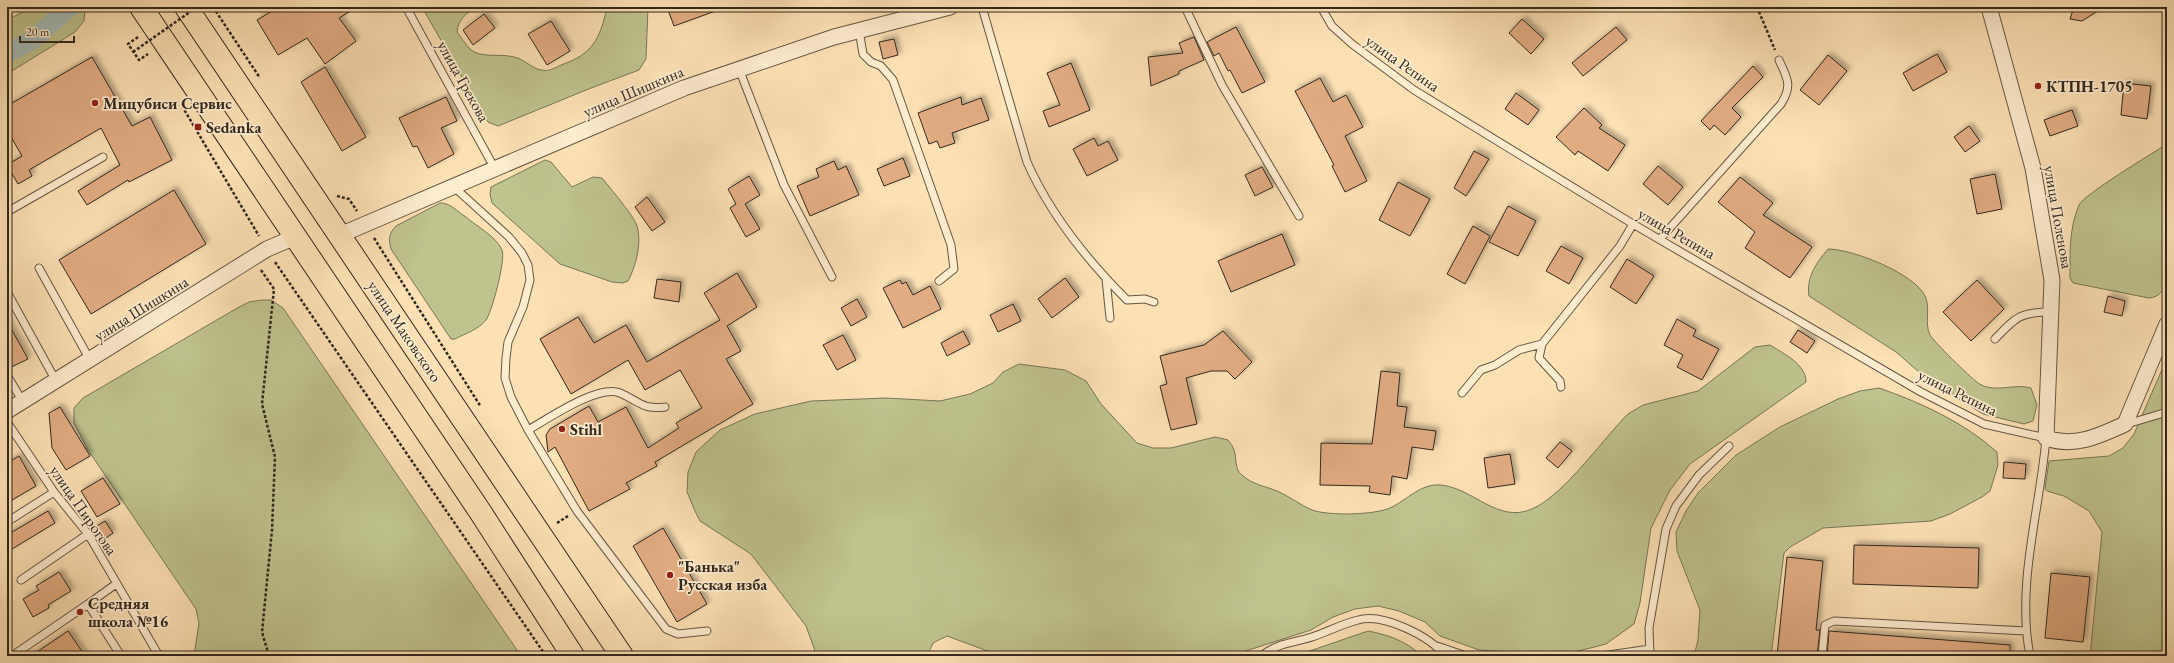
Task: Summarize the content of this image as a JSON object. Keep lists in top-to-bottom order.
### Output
{
  "streets": {
    "highway": ["улица Маковского"],
    "street": ["улица Шишкина", "улица Поленова"],
    "lane": ["улица Репина", "улица Грекова", "улица Пирогова"]
  },
  "crossings": [
    ["улица Репина", "улица Поленова"],
    ["улица Грекова", "улица Шишкина"],
    ["улица Шишкина", "улица Маковского"]
  ],
  "places": {
    "other": [
      "КТПН-1705",
      "Мицубиси Сервис",
      "Stihl",
      "\"Банька\" Русская изба",
      "Средняя школа №16"
    ],
    "transit": ["Sedanka"]
  },
  "scale_bar": "20 m"
}
